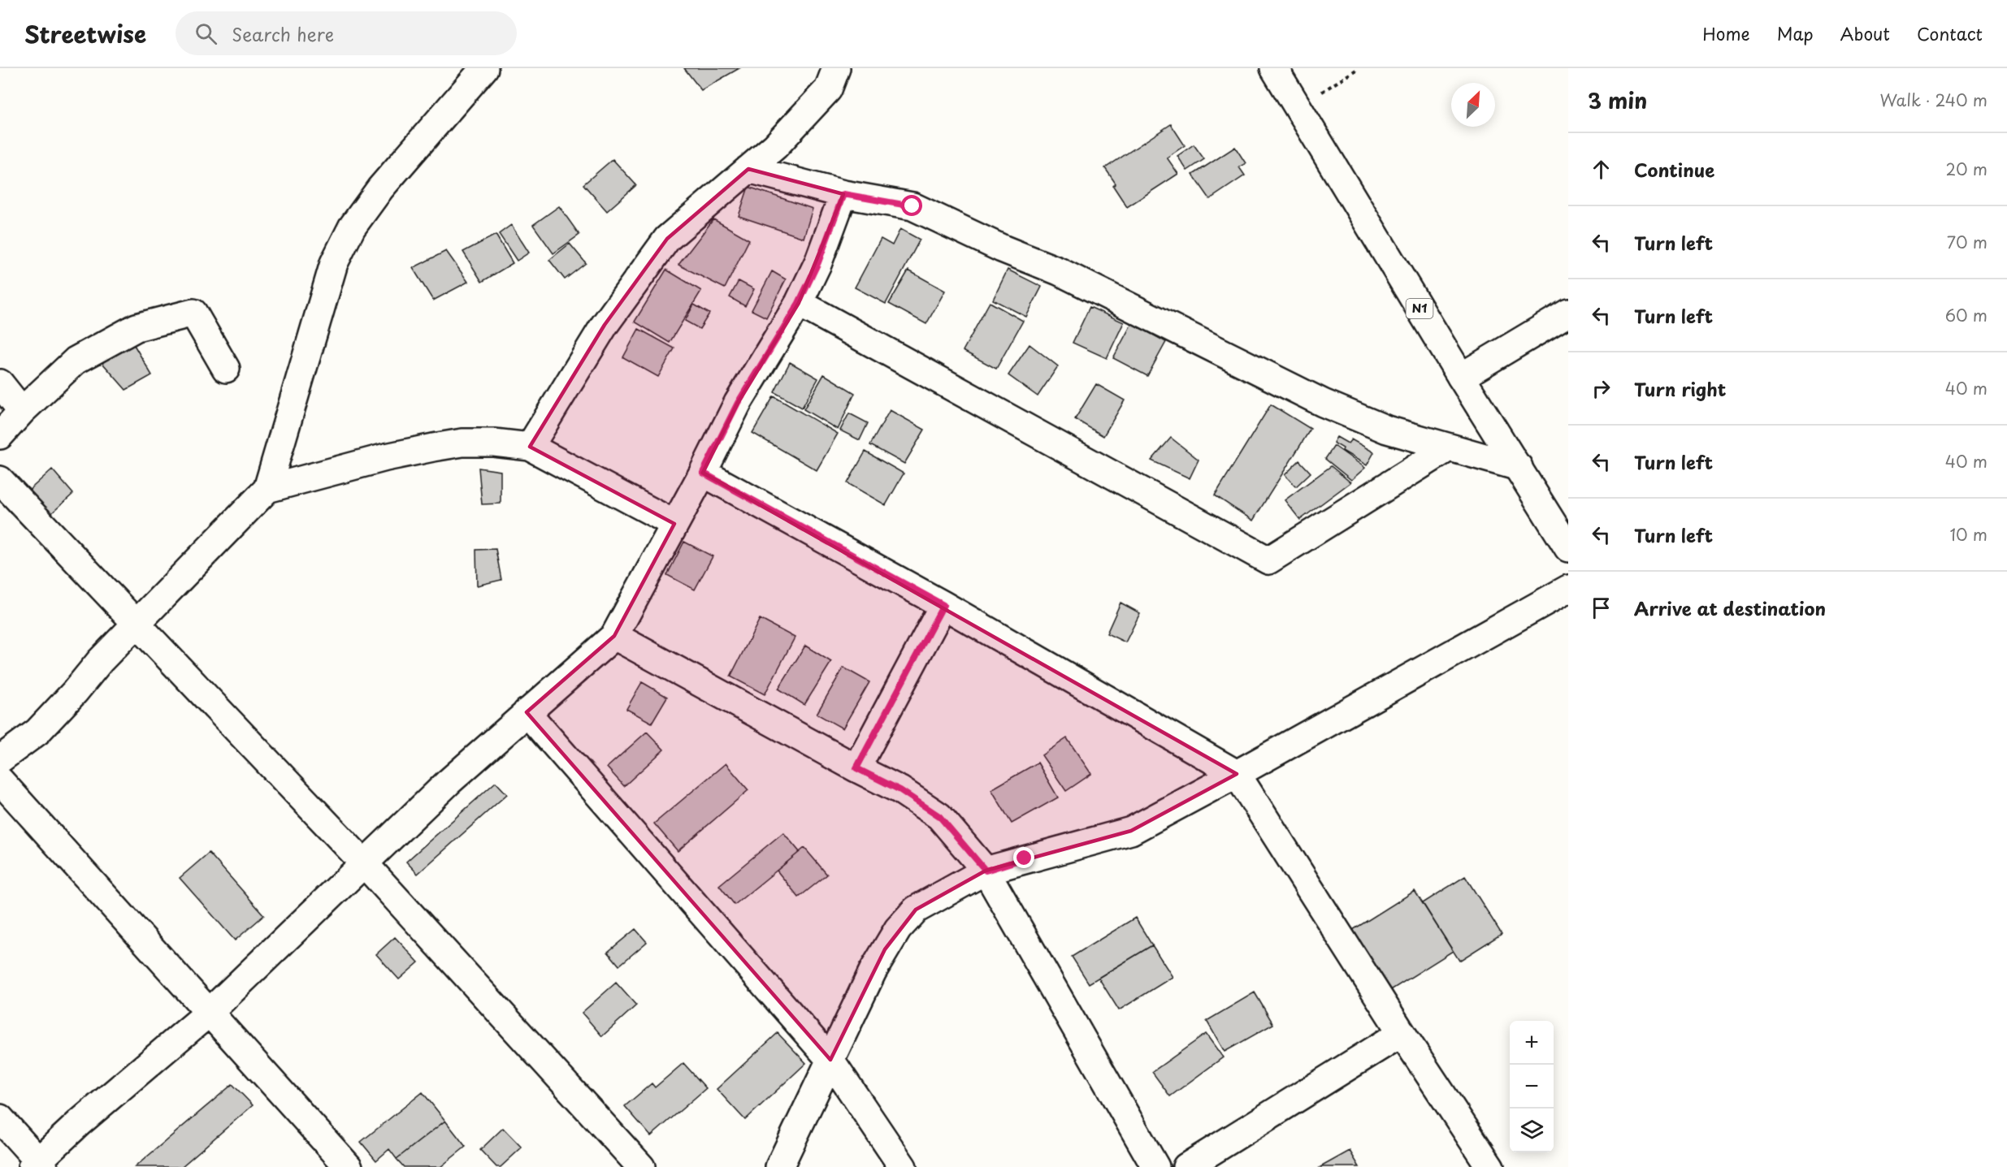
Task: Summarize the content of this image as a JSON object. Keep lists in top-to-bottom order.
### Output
{
  "streets": {
    "street": ["N1"]
  },
  "north": "top right",
  "page": {
    "header": "Streetwise",
    "search": "Search here",
    "nav": [
      "Home",
      "Map",
      "About",
      "Contact"
    ],
    "heading": ["3 min", "Walk · 240 m"],
    "list": [
      ["Continue", "20 m"],
      ["Turn left", "70 m"],
      ["Turn left", "60 m"],
      ["Turn right", "40 m"],
      ["Turn left", "40 m"],
      ["Turn left", "10 m"],
      "Arrive at destination"
    ],
    "map_buttons": ["+", "−"]
  }
}
